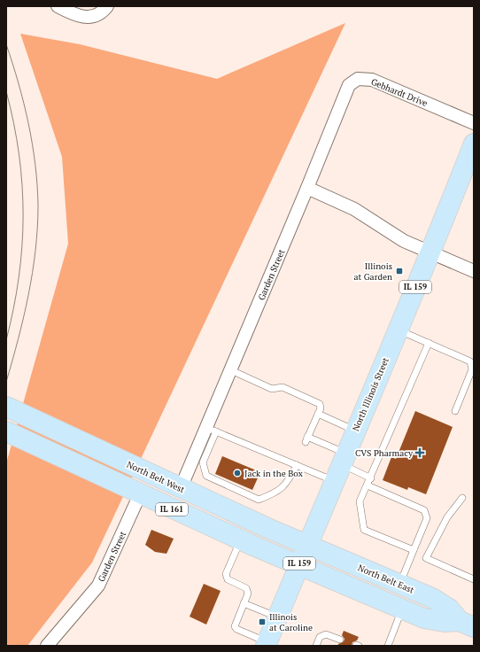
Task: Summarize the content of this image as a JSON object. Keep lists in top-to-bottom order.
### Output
{
  "streets": {
    "main road": [
      "IL 159",
      "North Illinois Street",
      "North Belt West",
      "IL 161",
      "North Belt East"
    ],
    "street": ["Gebhardt Drive", "Garden Street"]
  },
  "crossings": [
    ["Gebhardt Drive", "Garden Street"],
    ["Garden Street", "North Belt West"],
    ["Garden Street", "IL 161"],
    ["North Illinois Street", "North Belt West"],
    ["North Illinois Street", "IL 161"],
    ["North Illinois Street", "North Belt East"],
    ["North Belt West", "North Belt East"],
    ["IL 161", "North Belt East"]
  ],
  "places": {
    "transit": ["Illinois at Garden", "Illinois at Caroline"],
    "health": ["CVS Pharmacy"],
    "other": ["Jack in the Box"]
  }
}
